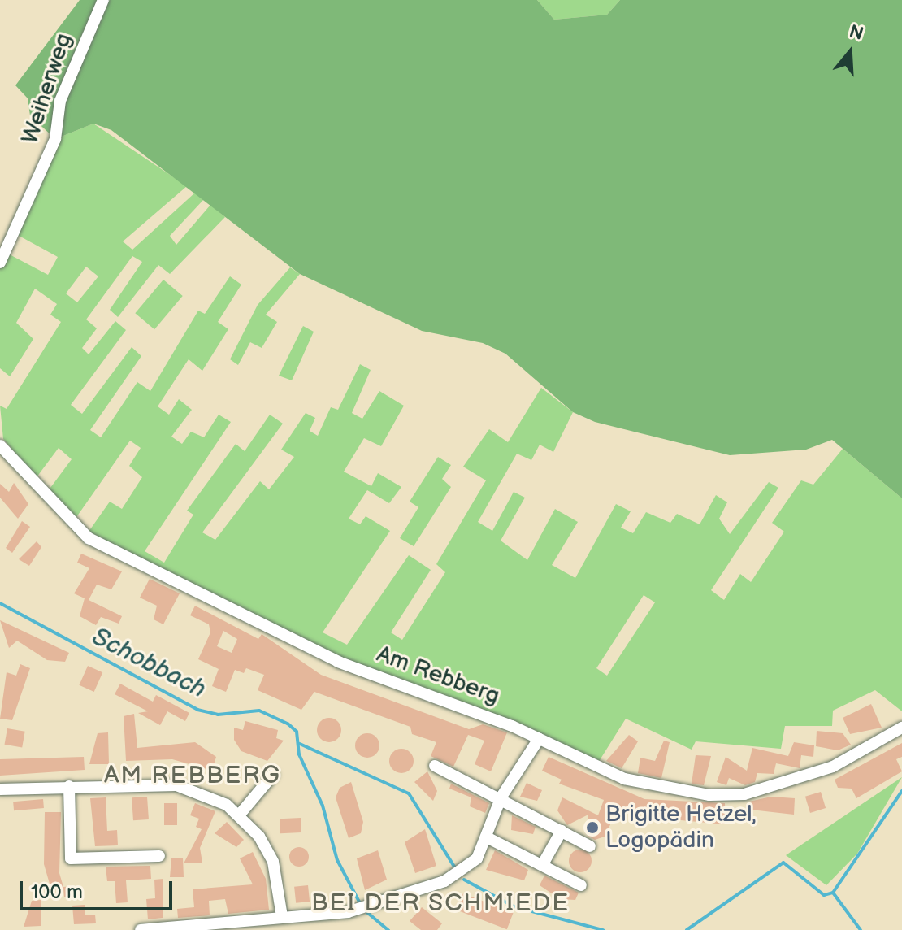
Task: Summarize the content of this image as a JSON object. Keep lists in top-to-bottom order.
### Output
{
  "streets": {
    "street": ["Weiherweg", "Am Rebberg"]
  },
  "districts": ["AM REBBERG", "BEI DER SCHMIEDE"],
  "water": ["Schobbach"],
  "places": ["Brigitte Hetzel, Logopädin"],
  "scale_bar": "100 m",
  "north": "top"
}
